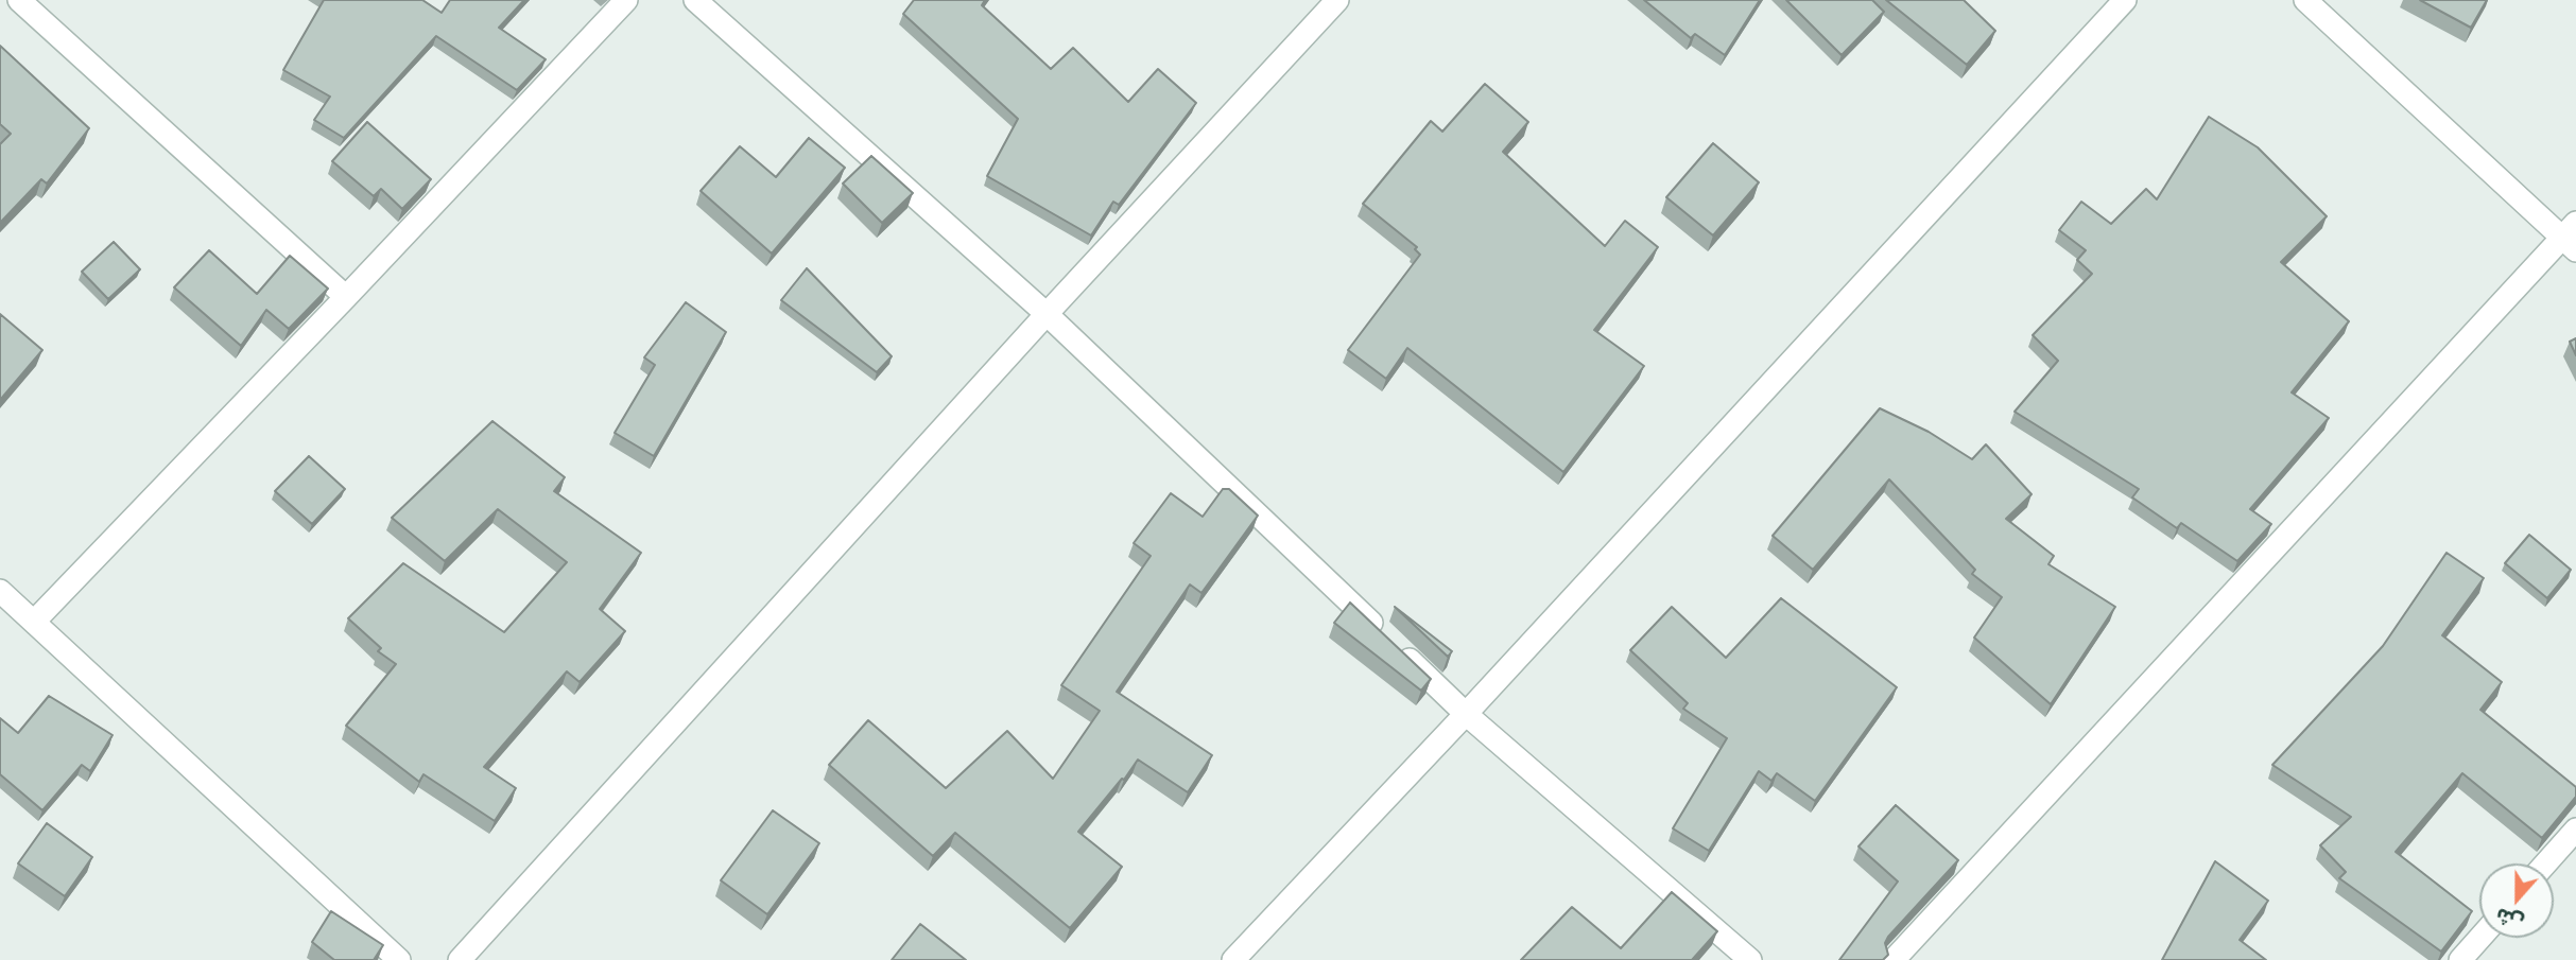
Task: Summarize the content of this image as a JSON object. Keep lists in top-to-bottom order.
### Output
{
  "north": "bottom"
}
